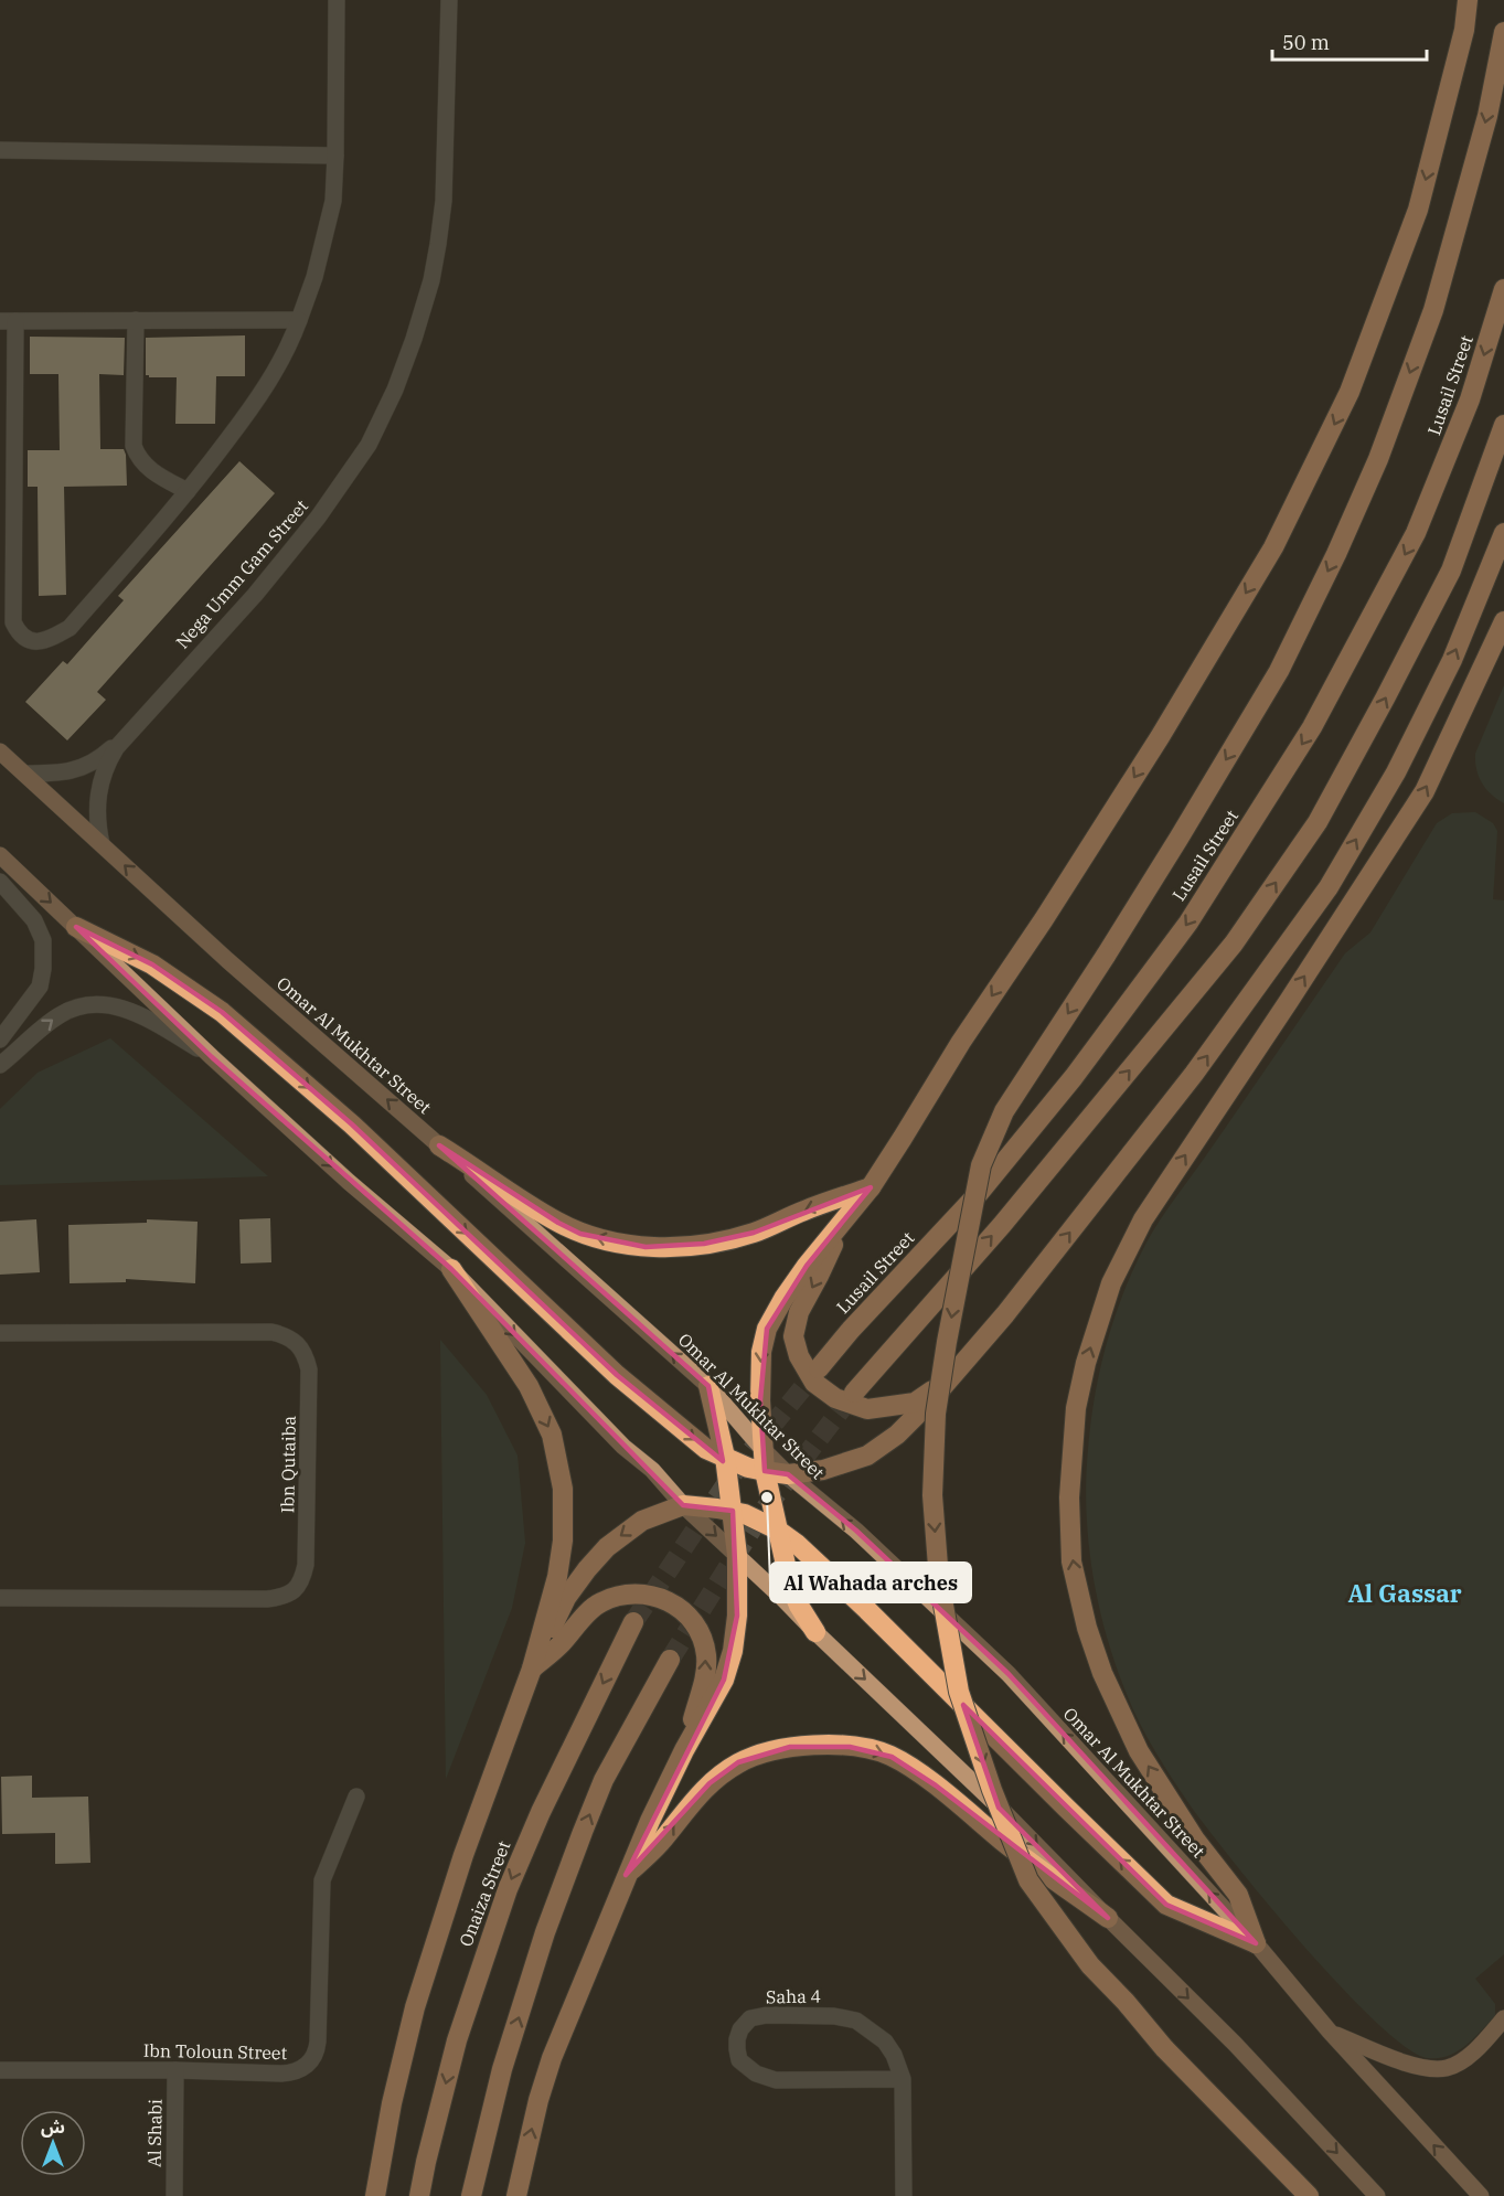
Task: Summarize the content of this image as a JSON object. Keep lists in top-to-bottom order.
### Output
{
  "streets": {
    "highway": ["Lusail Street", "Onaiza Street"],
    "main road": ["Omar Al Mukhtar Street"],
    "street": [
      "Nega Umm Gam Street",
      "Ibn Qutaiba",
      "Saha 4",
      "Ibn Toloun Street",
      "Al Shabi"
    ]
  },
  "crossings": [
    ["Nega Umm Gam Street", "Omar Al Mukhtar Street"],
    ["Ibn Toloun Street", "Al Shabi"]
  ],
  "districts": ["Al Gassar"],
  "places": ["Al Wahada arches"],
  "scale_bar": "50 m",
  "north": "top"
}
